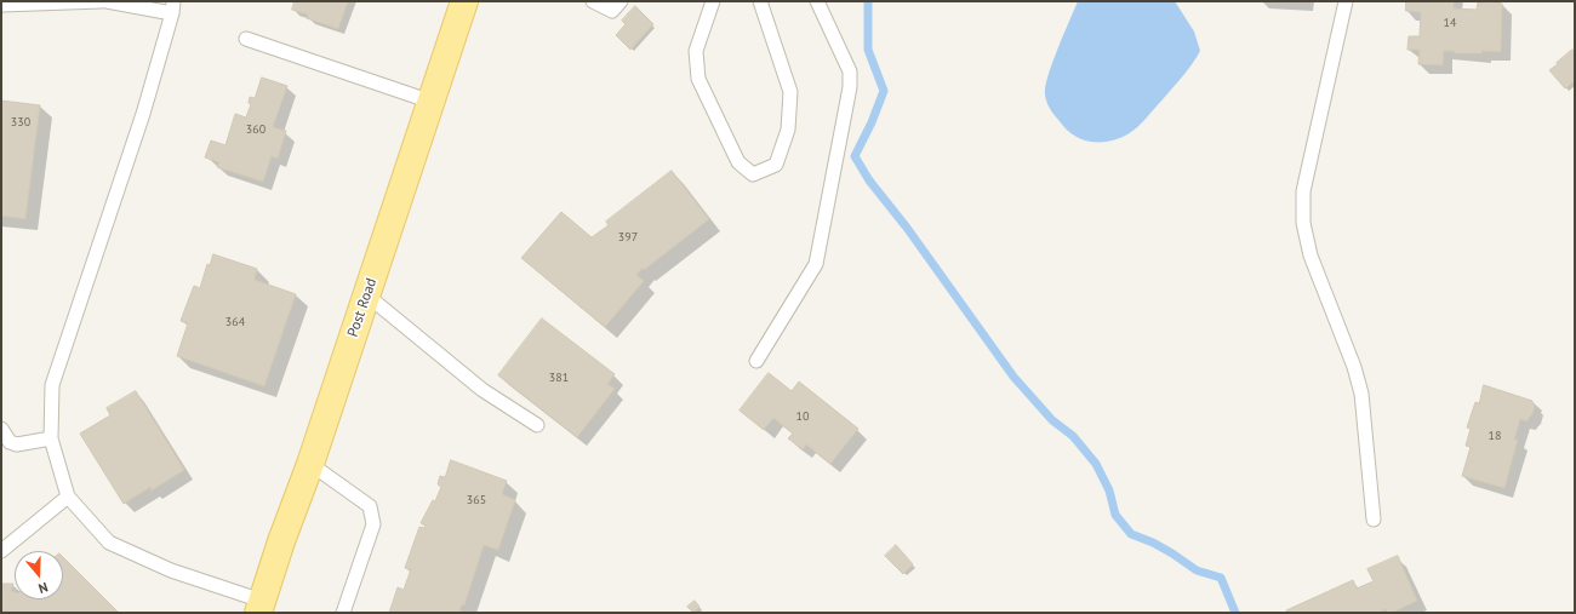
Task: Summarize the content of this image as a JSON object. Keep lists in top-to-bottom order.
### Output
{
  "streets": {
    "main road": ["Post Road"]
  },
  "house_numbers": [
    "14",
    "330",
    "360",
    "397",
    "364",
    "381",
    "10",
    "18",
    "365"
  ],
  "north": "bottom"
}
